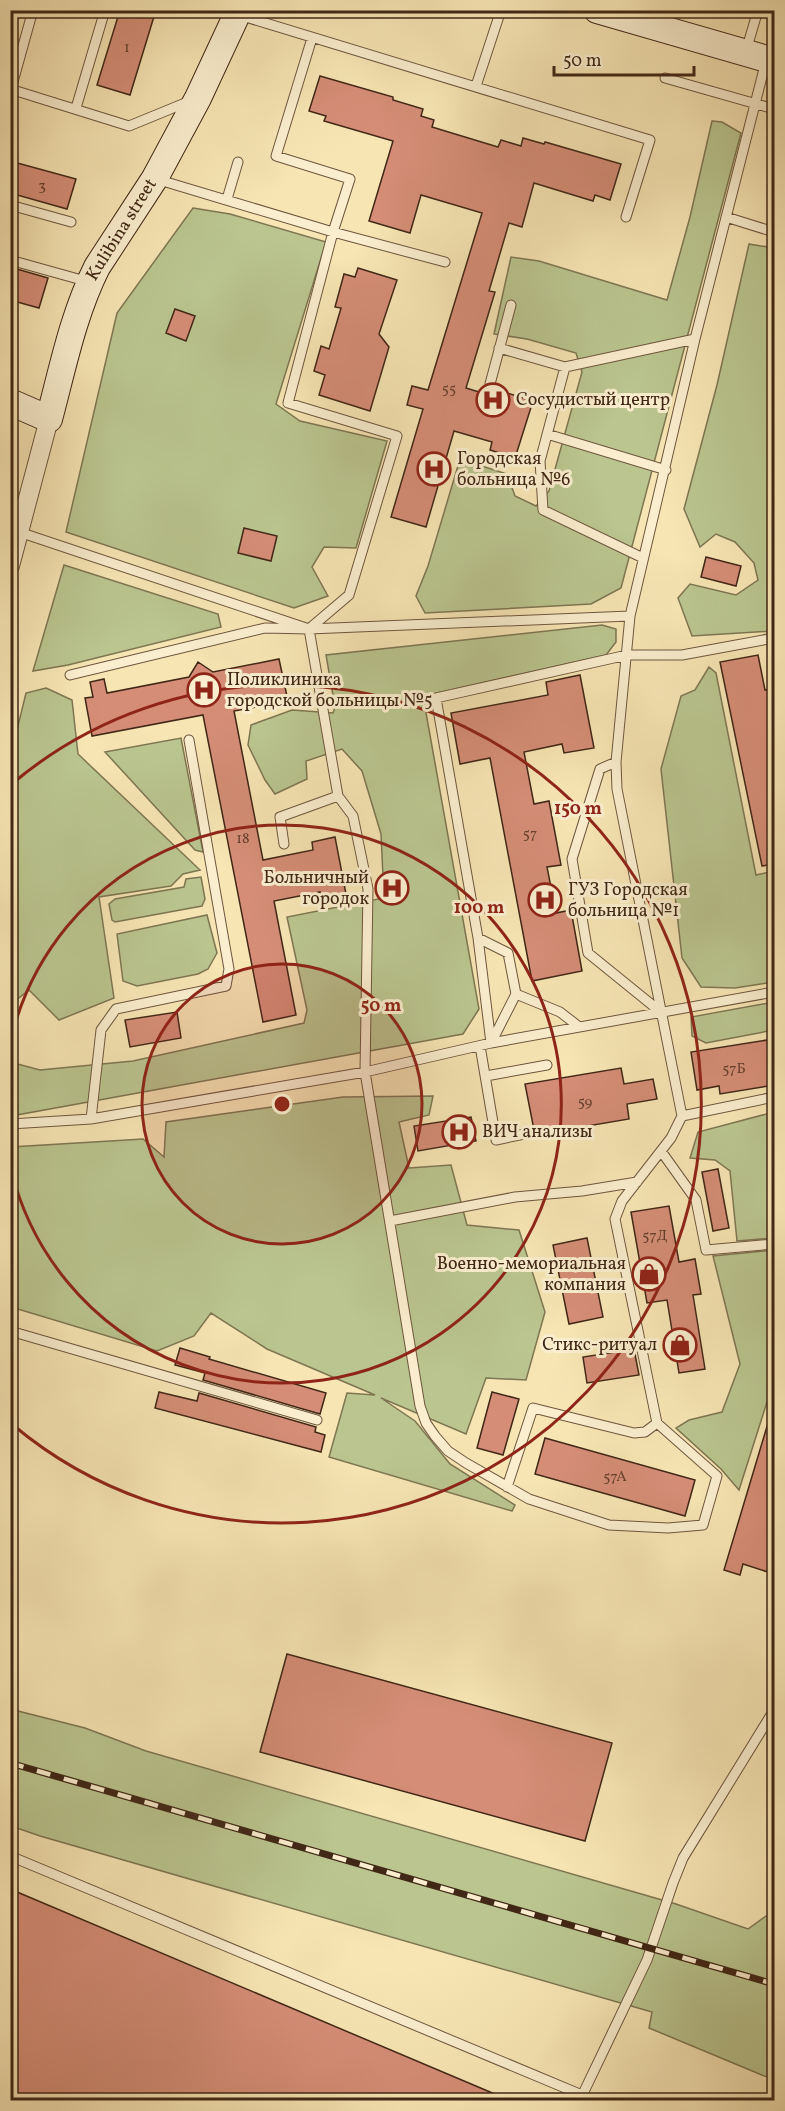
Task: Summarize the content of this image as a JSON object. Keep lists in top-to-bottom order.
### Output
{
  "streets": {
    "street": ["Kulibina street"]
  },
  "places": {
    "hospital": [
      "Сосудистый центр",
      "Городская больница №6",
      "Поликлиника городской больницы №5",
      "Больничный городок",
      "ГУЗ Городская больница №1",
      "ВИЧ анализы"
    ],
    "shop": ["Военно-мемориальная компания", "Стикс-ритуал"]
  },
  "house_numbers": [
    "1",
    "3",
    "55",
    "57",
    "18",
    "57Б",
    "59",
    "57Д",
    "57А"
  ],
  "scale_bar": "50 m",
  "rings": ["150 m", "100 m", "50 m"]
}
